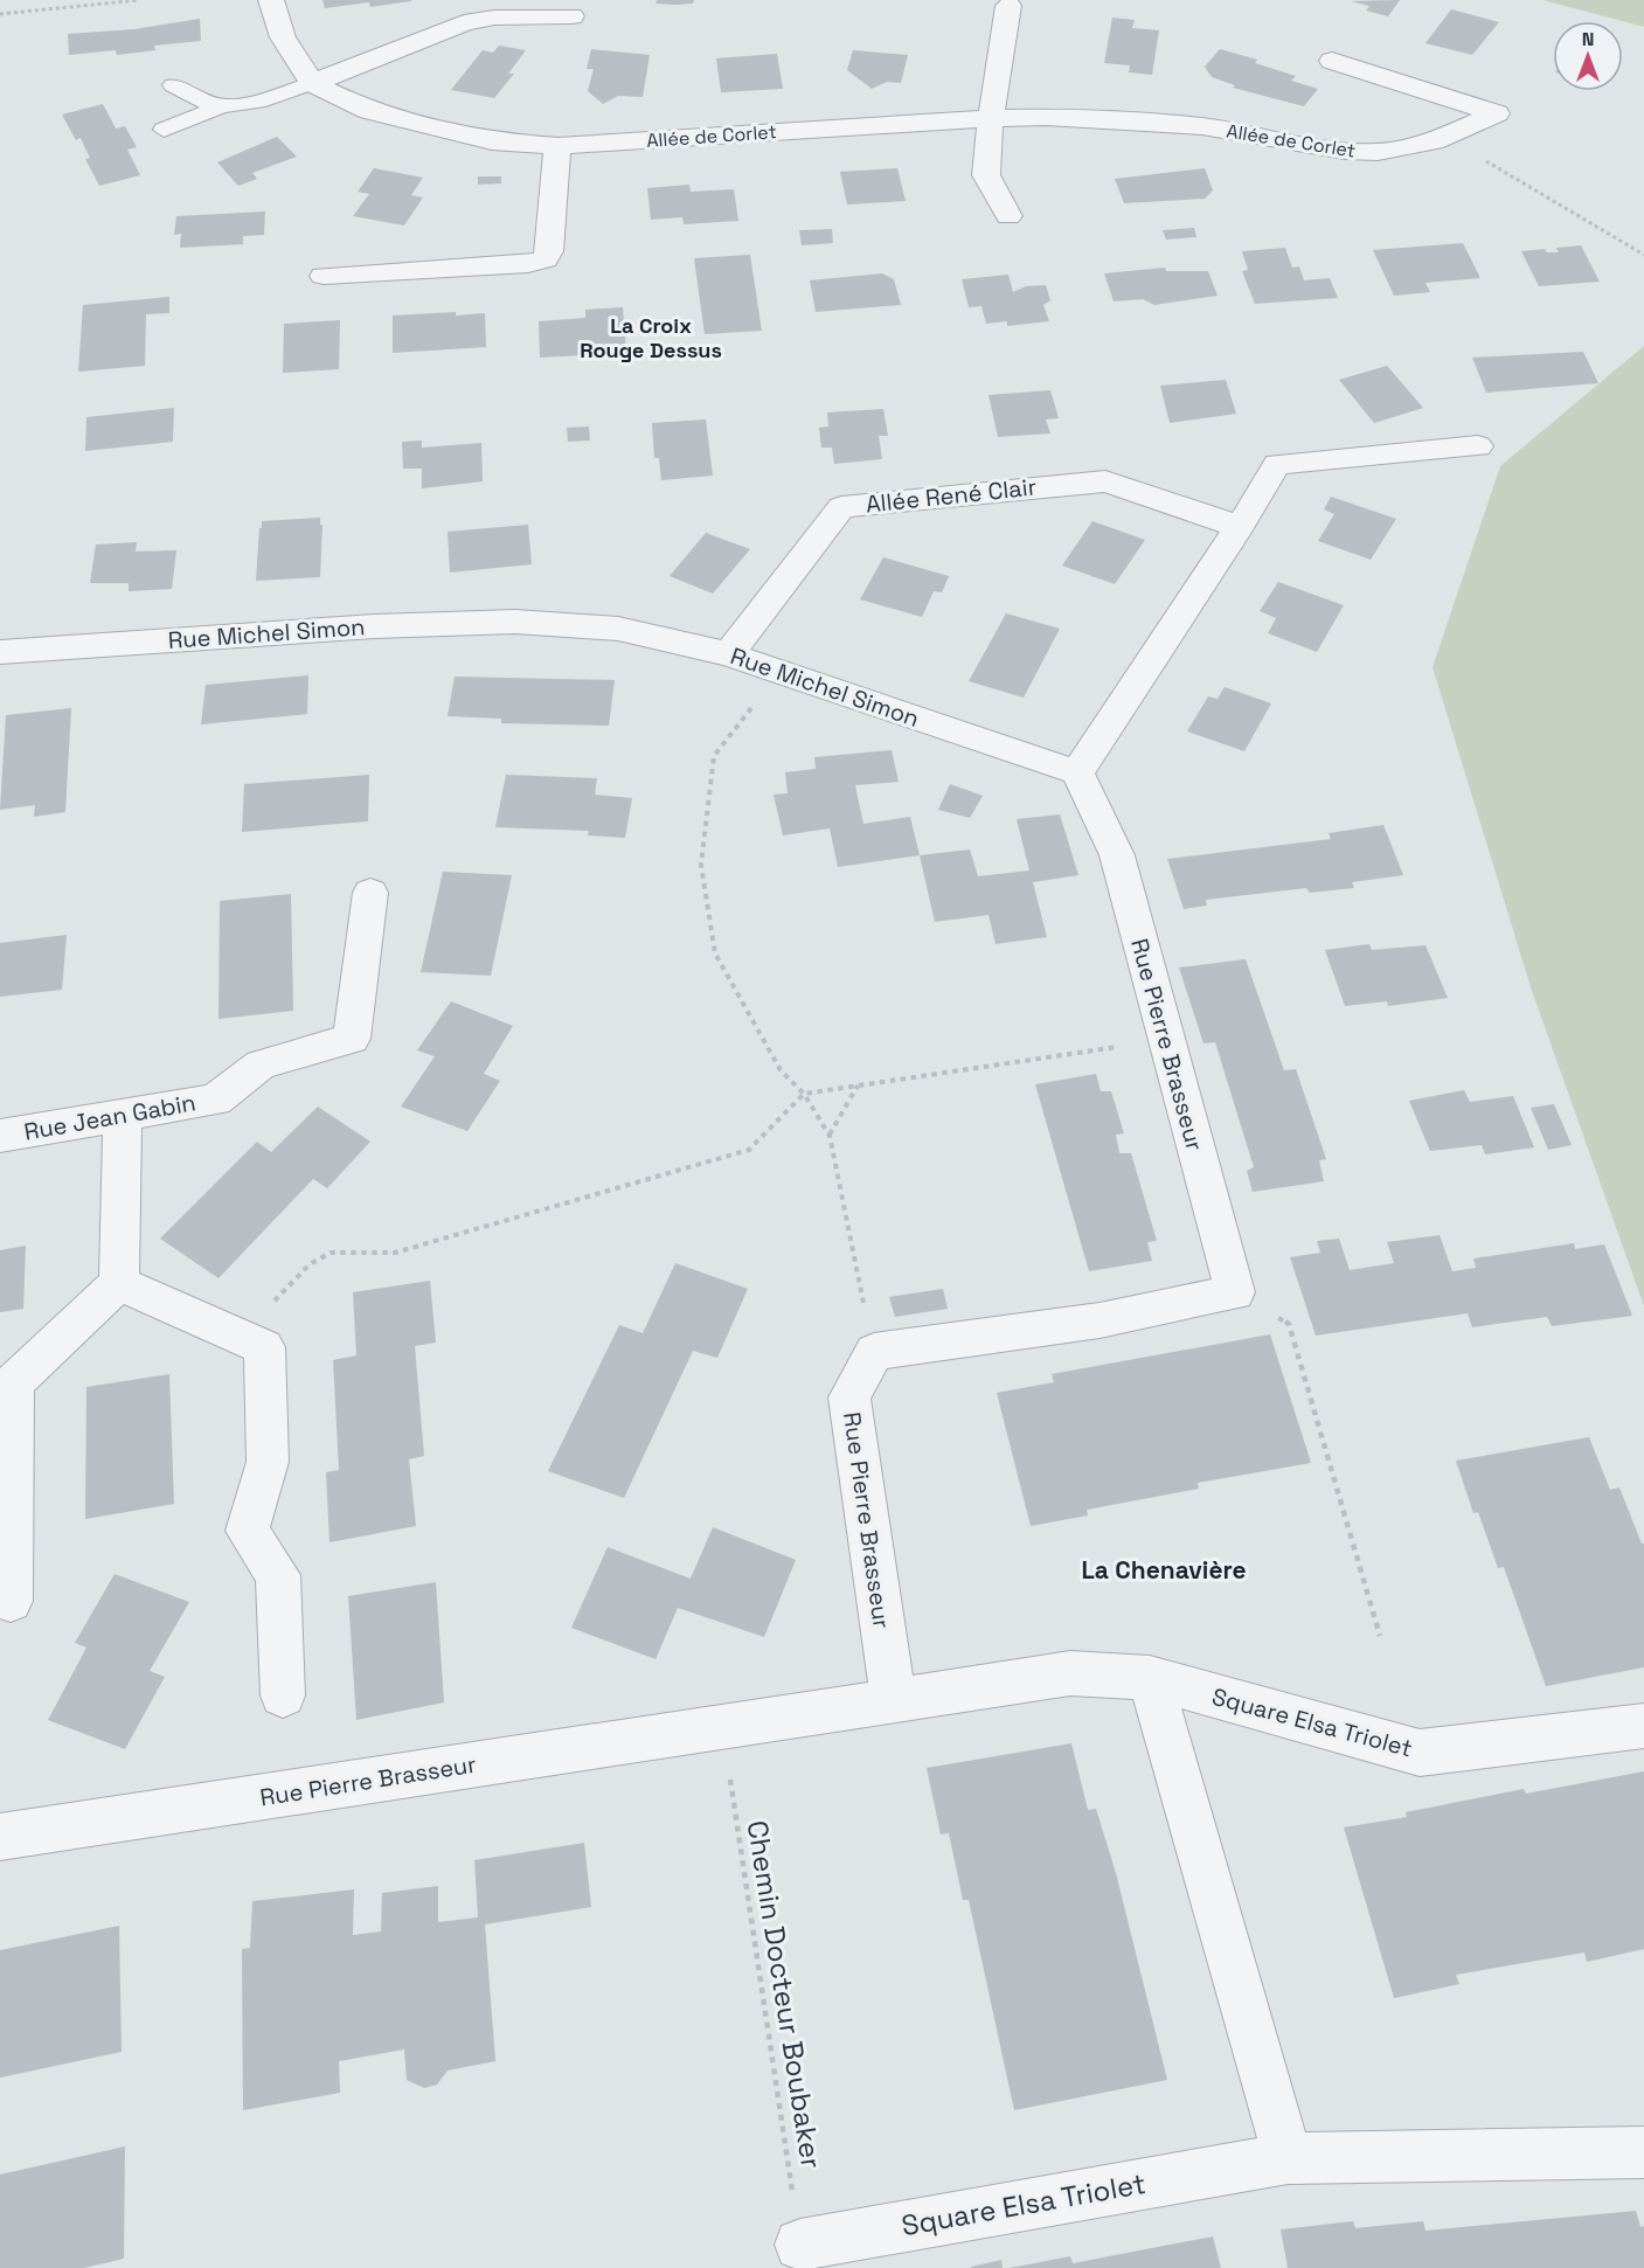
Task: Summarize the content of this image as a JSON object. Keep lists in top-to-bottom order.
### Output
{
  "streets": {
    "street": [
      "Allée de Corlet",
      "Allée René Clair",
      "Rue Michel Simon",
      "Rue Pierre Brasseur",
      "Rue Jean Gabin",
      "Square Elsa Triolet"
    ],
    "path": ["Chemin Docteur Boubaker"]
  },
  "crossings": [
    ["Allée René Clair", "Rue Michel Simon"],
    ["Rue Michel Simon", "Rue Pierre Brasseur"],
    ["Rue Pierre Brasseur", "Square Elsa Triolet"],
    ["Rue Pierre Brasseur", "Chemin Docteur Boubaker"],
    ["Square Elsa Triolet", "Chemin Docteur Boubaker"]
  ],
  "districts": ["La Croix Rouge Dessus", "La Chenavière"],
  "north": "top"
}
